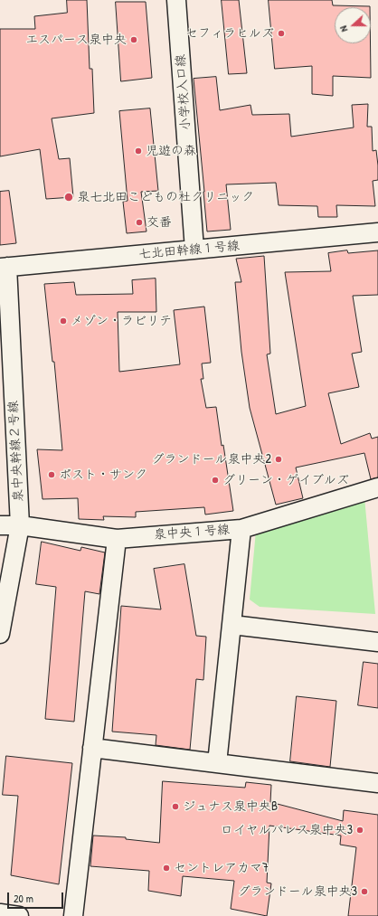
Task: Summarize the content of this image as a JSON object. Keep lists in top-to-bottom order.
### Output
{
  "streets": {
    "street": [
      "小学校入口線",
      "七北田幹線１号線",
      "泉中央幹線２号線",
      "泉中央１号線"
    ]
  },
  "crossings": [
    ["小学校入口線", "七北田幹線１号線"],
    ["七北田幹線１号線", "泉中央幹線２号線"],
    ["泉中央幹線２号線", "泉中央１号線"]
  ],
  "places": [
    "セフィラヒルズ",
    "エスパース泉中央",
    "児遊の森",
    "泉七北田こどもの杜クリニック",
    "交番",
    "メゾン・ラビリテ",
    "グランドール泉中央2",
    "ポスト・サンク",
    "グリーン・ゲイブルズ",
    "ジュナス泉中央B",
    "ロイヤルパレス泉中央3",
    "セントレアカマ7",
    "グランドール泉中央3"
  ],
  "scale_bar": "20 m",
  "north": "left"
}
